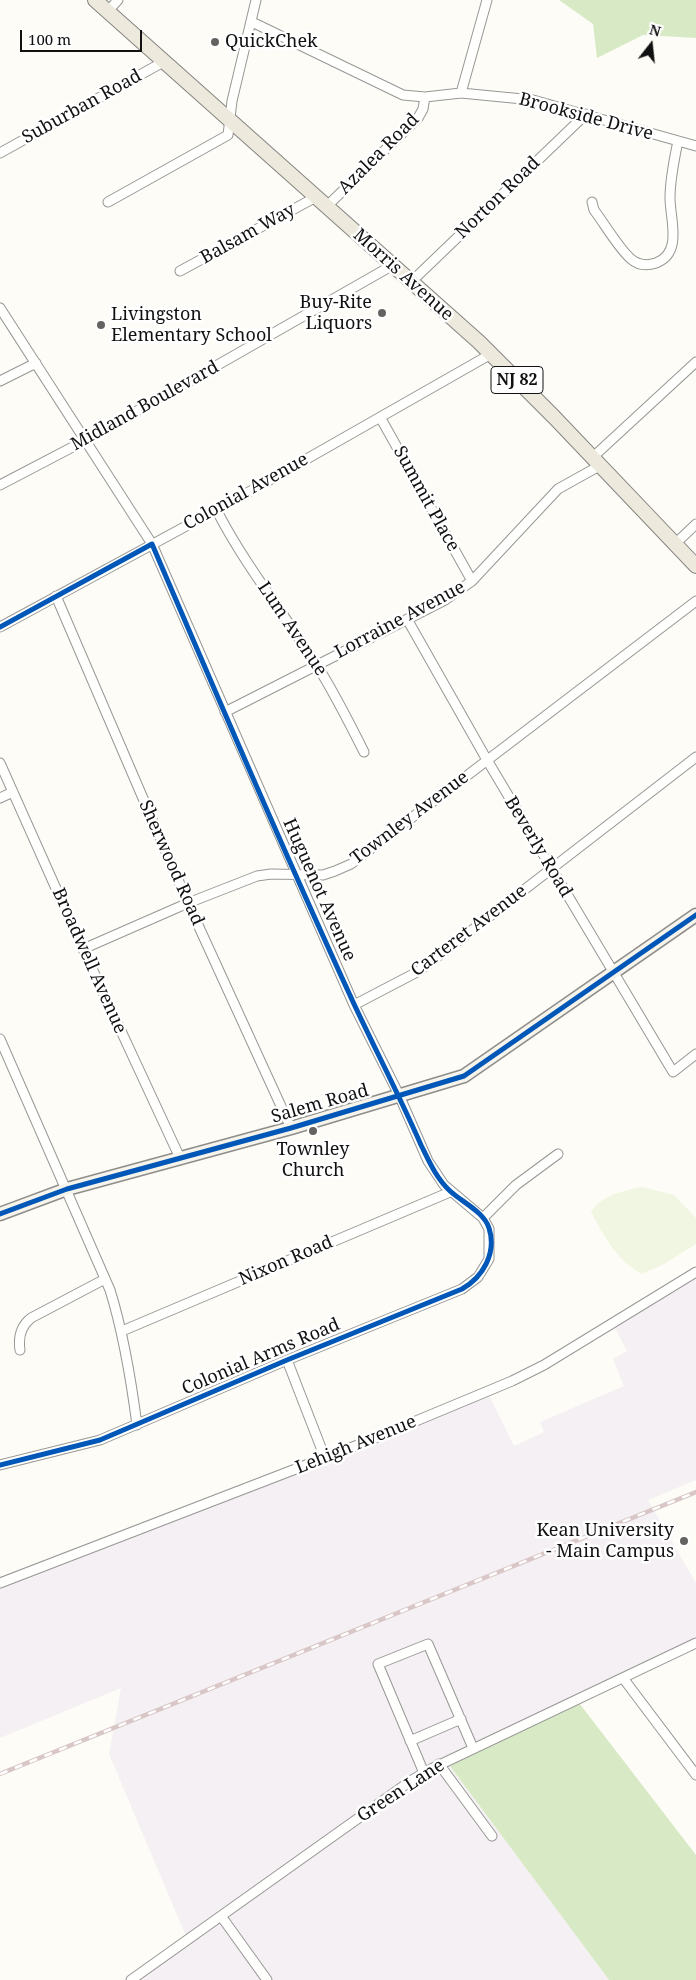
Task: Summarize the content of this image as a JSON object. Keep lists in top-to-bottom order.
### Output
{
  "streets": {
    "main road": ["Morris Avenue", "NJ 82"],
    "street": [
      "Suburban Road",
      "Brookside Drive",
      "Azalea Road",
      "Norton Road",
      "Balsam Way",
      "Midland Boulevard",
      "Colonial Avenue",
      "Summit Place",
      "Lorraine Avenue",
      "Lum Avenue",
      "Townley Avenue",
      "Beverly Road",
      "Sherwood Road",
      "Huguenot Avenue",
      "Carteret Avenue",
      "Broadwell Avenue",
      "Salem Road",
      "Nixon Road",
      "Colonial Arms Road",
      "Lehigh Avenue",
      "Green Lane"
    ]
  },
  "crossings": [
    ["Suburban Road", "Morris Avenue"],
    ["Brookside Drive", "Azalea Road"],
    ["Brookside Drive", "Norton Road"],
    ["Azalea Road", "Balsam Way"],
    ["Azalea Road", "Morris Avenue"],
    ["Norton Road", "Morris Avenue"],
    ["Balsam Way", "Morris Avenue"],
    ["Morris Avenue", "Midland Boulevard"],
    ["Morris Avenue", "Colonial Avenue"],
    ["Morris Avenue", "Lorraine Avenue"],
    ["Midland Boulevard", "Huguenot Avenue"],
    ["Colonial Avenue", "Summit Place"],
    ["Colonial Avenue", "Lum Avenue"],
    ["Colonial Avenue", "Sherwood Road"],
    ["Colonial Avenue", "Huguenot Avenue"],
    ["Summit Place", "Lorraine Avenue"],
    ["Lorraine Avenue", "Lum Avenue"],
    ["Lorraine Avenue", "Beverly Road"],
    ["Lorraine Avenue", "Huguenot Avenue"],
    ["Townley Avenue", "Beverly Road"],
    ["Townley Avenue", "Sherwood Road"],
    ["Townley Avenue", "Huguenot Avenue"],
    ["Townley Avenue", "Broadwell Avenue"],
    ["Beverly Road", "Carteret Avenue"],
    ["Beverly Road", "Salem Road"],
    ["Sherwood Road", "Salem Road"],
    ["Huguenot Avenue", "Carteret Avenue"],
    ["Huguenot Avenue", "Salem Road"],
    ["Huguenot Avenue", "Nixon Road"],
    ["Huguenot Avenue", "Colonial Arms Road"],
    ["Broadwell Avenue", "Salem Road"]
  ],
  "places": [
    "QuickChek",
    "Buy-Rite Liquors",
    "Livingston Elementary School",
    "Townley Church",
    "Kean University - Main Campus"
  ],
  "scale_bar": "100 m",
  "north": "top"
}
